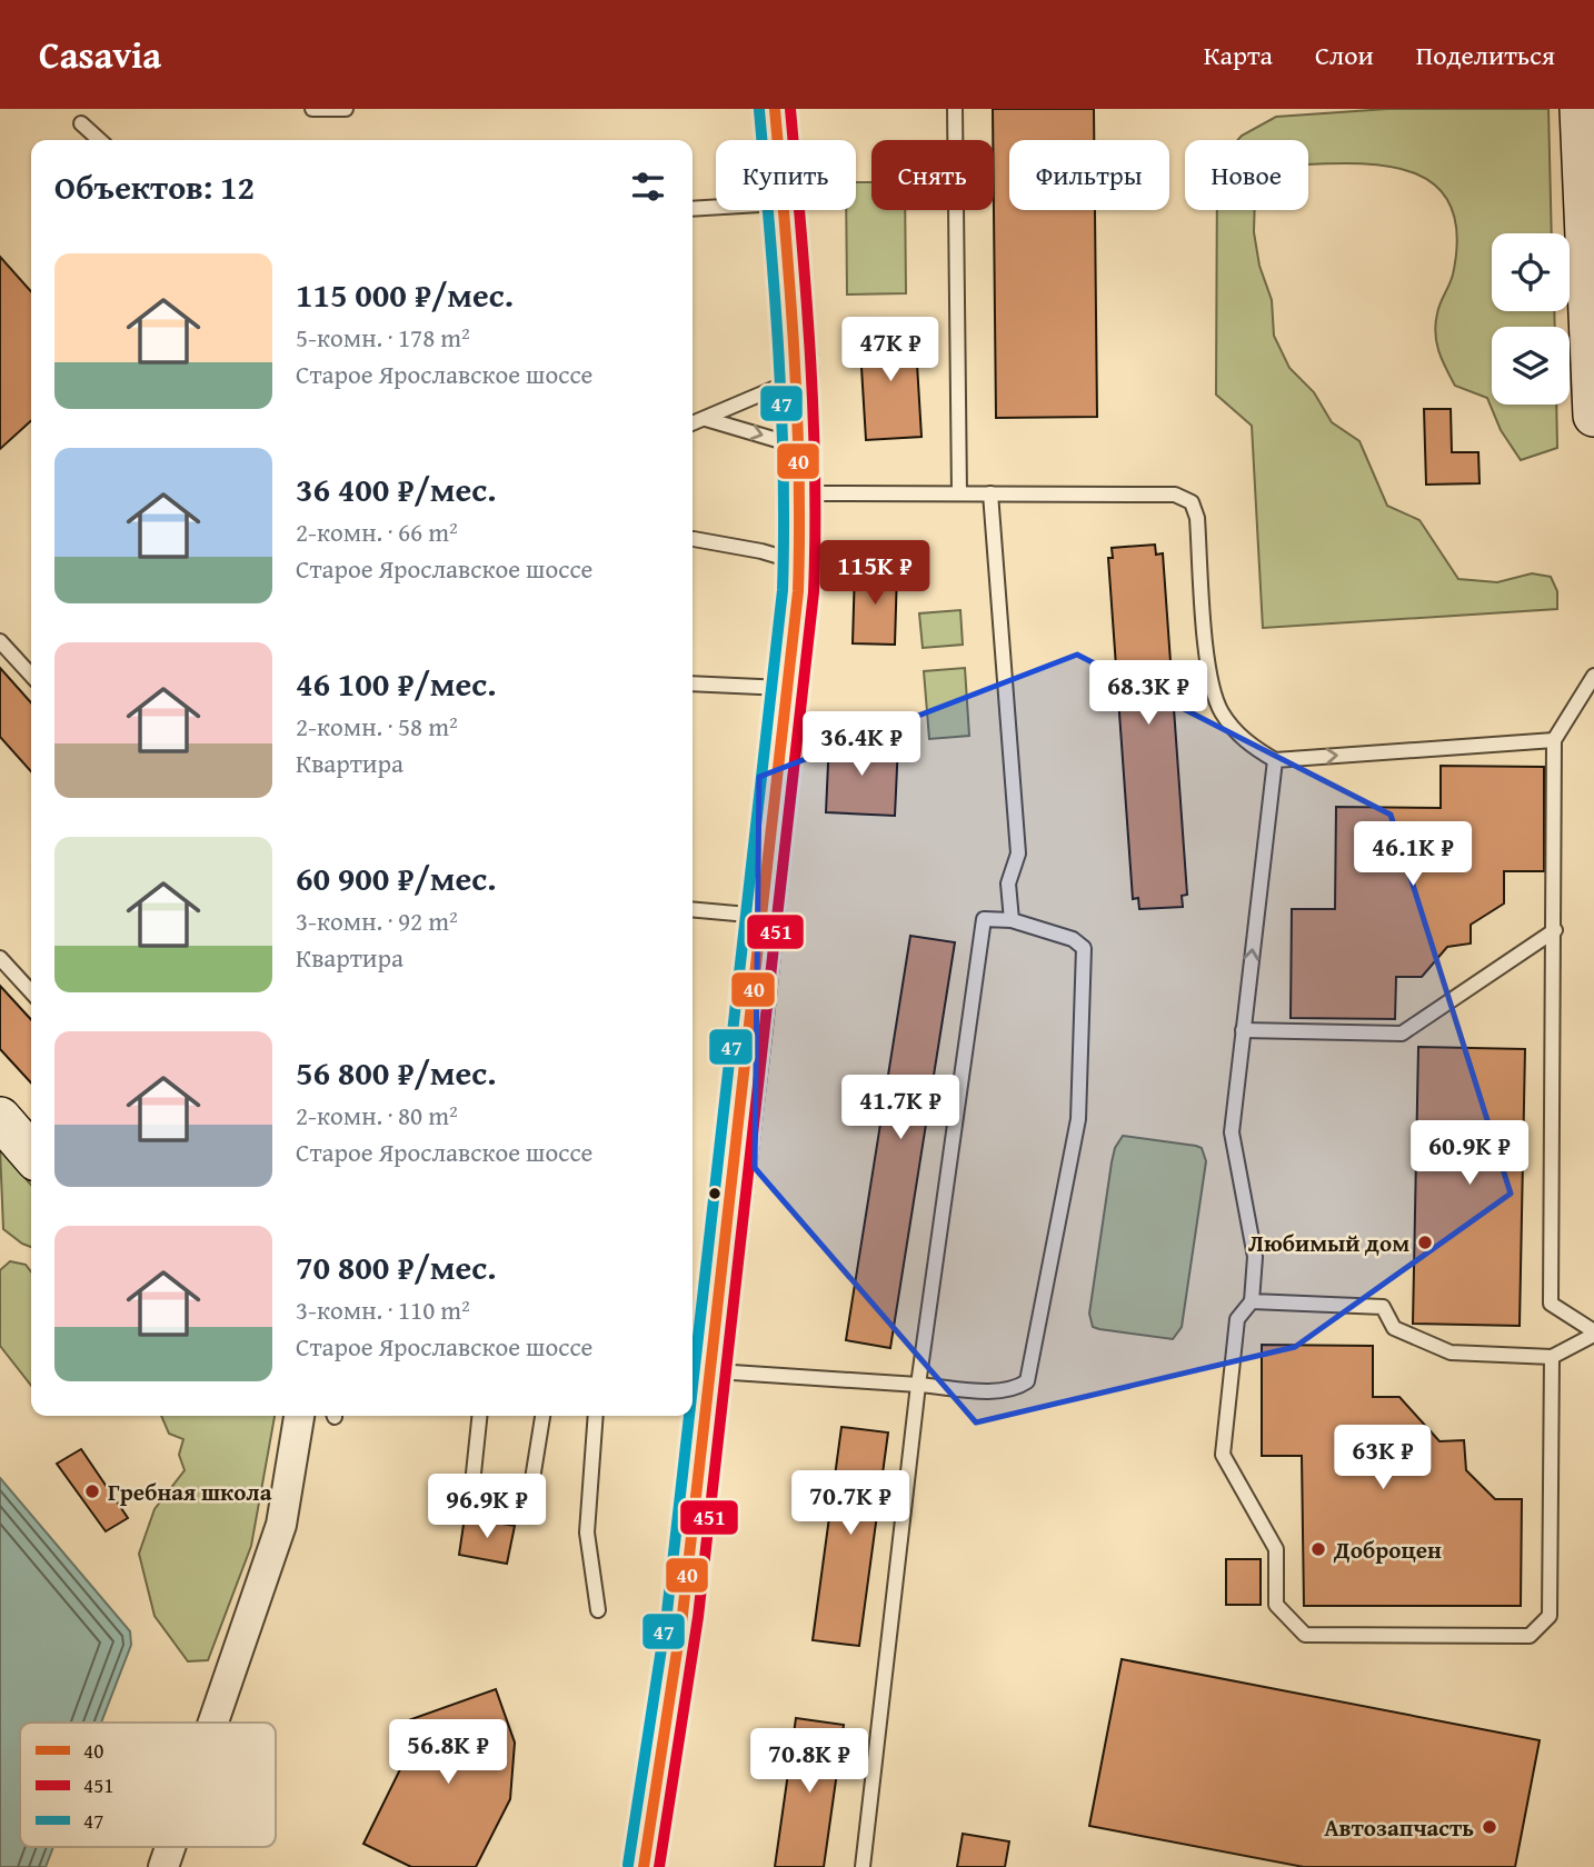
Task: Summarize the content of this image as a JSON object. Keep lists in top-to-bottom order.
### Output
{
  "places": [
    "Любимый дом",
    "Гребная школа",
    "Доброцен",
    "Автозапчасть"
  ],
  "lines": ["transit line 40", "transit line 451", "transit line 47"],
  "legend": ["40", "451", "47"],
  "page": {
    "header": "Casavia",
    "nav": ["Карта", "Слои", "Поделиться"],
    "chip": [
      "Купить",
      "Снять",
      "Фильтры",
      "Новое"
    ],
    "heading": "Объектов: 12",
    "list": [
      {
        "name": "115 000 ₽/мес.",
        "note": "5-комн. · 178 m² · Старое Ярославское шоссе"
      },
      {
        "name": "36 400 ₽/мес.",
        "note": "2-комн. · 66 m² · Старое Ярославское шоссе"
      },
      {
        "name": "46 100 ₽/мес.",
        "note": "2-комн. · 58 m² · Квартира"
      },
      {
        "name": "60 900 ₽/мес.",
        "note": "3-комн. · 92 m² · Квартира"
      },
      {
        "name": "56 800 ₽/мес.",
        "note": "2-комн. · 80 m² · Старое Ярославское шоссе"
      },
      {
        "name": "70 800 ₽/мес.",
        "note": "3-комн. · 110 m² · Старое Ярославское шоссе"
      }
    ],
    "price": [
      "47K ₽",
      "115K ₽",
      "68.3K ₽",
      "36.4K ₽",
      "46.1K ₽",
      "41.7K ₽",
      "60.9K ₽",
      "63K ₽",
      "70.7K ₽",
      "96.9K ₽",
      "56.8K ₽",
      "70.8K ₽"
    ]
  }
}
